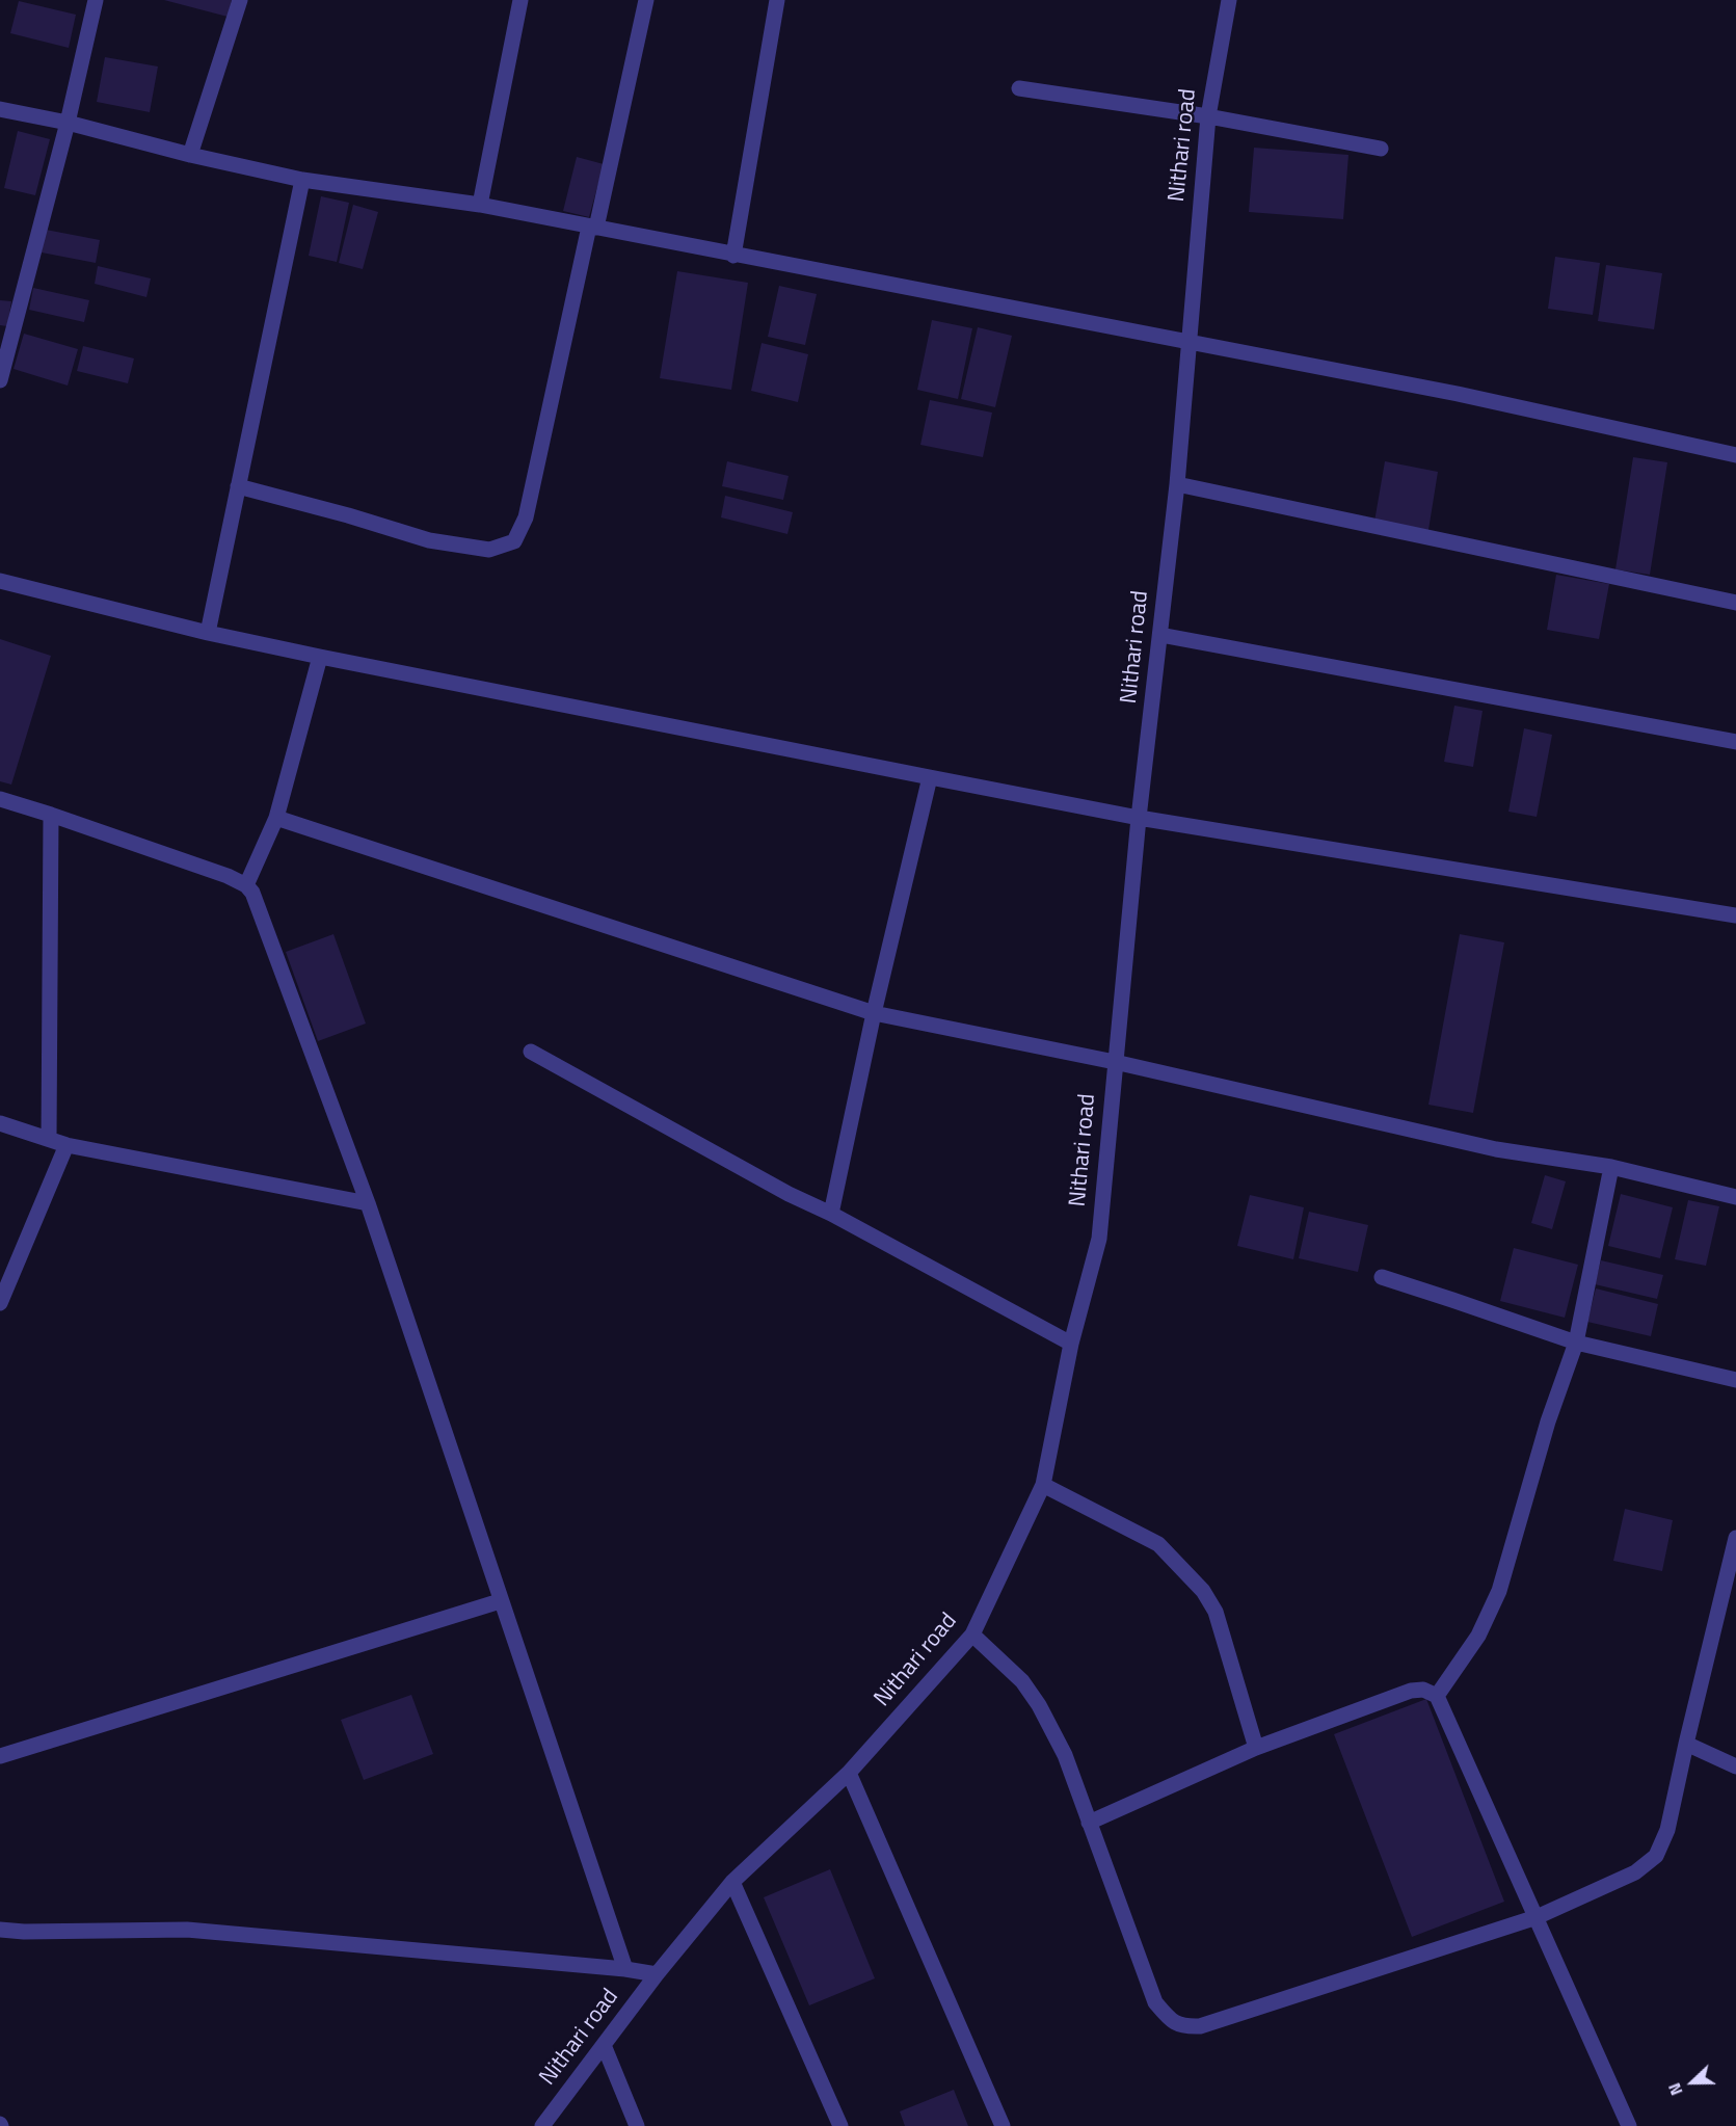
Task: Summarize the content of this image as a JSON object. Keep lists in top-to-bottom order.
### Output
{
  "streets": {
    "street": ["Nithari road"]
  },
  "north": "left"
}
